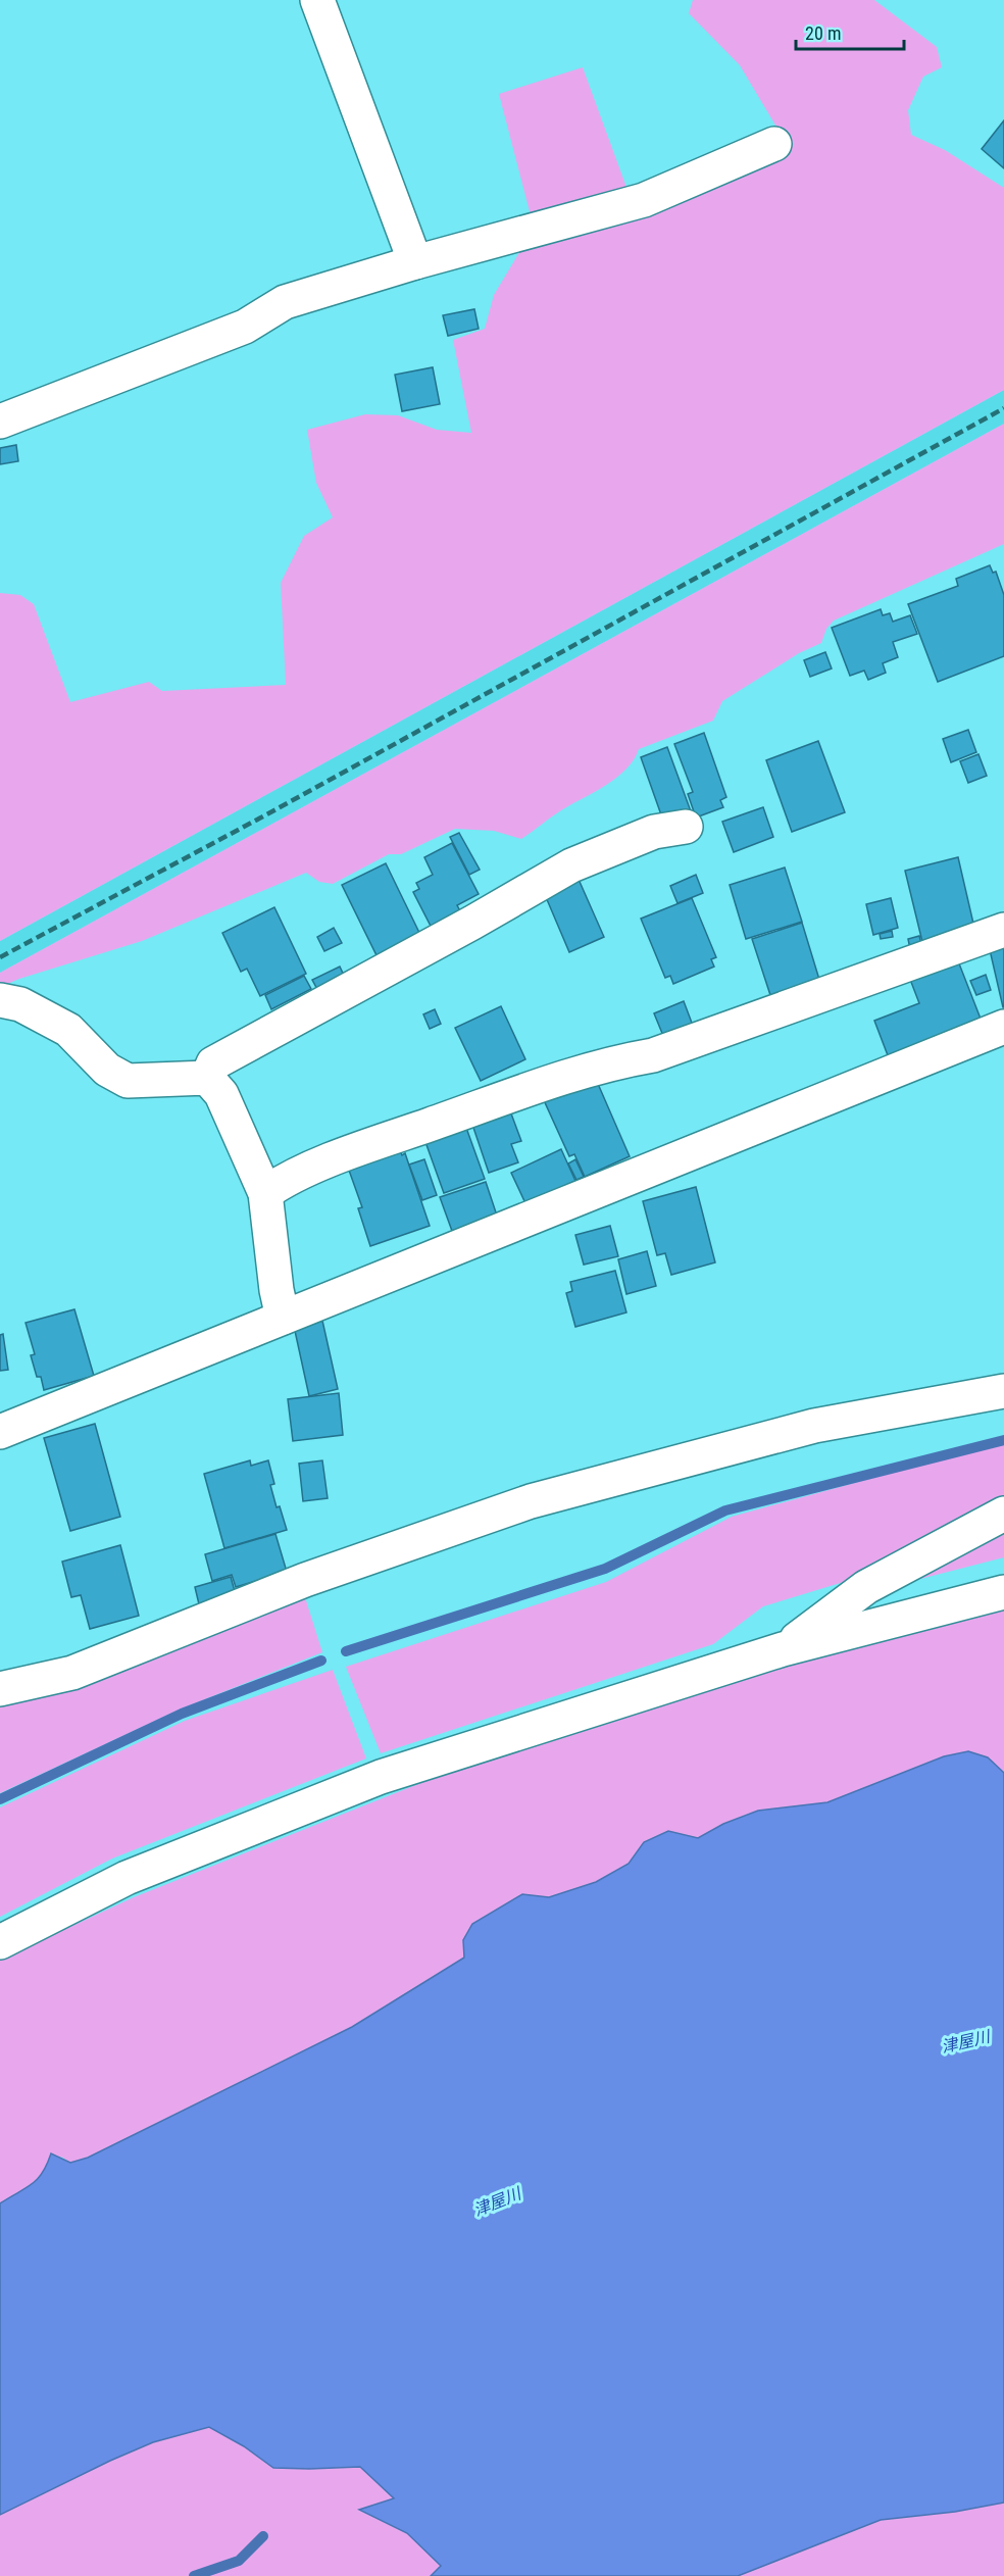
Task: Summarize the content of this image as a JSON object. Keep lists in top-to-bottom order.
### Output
{
  "water": ["津屋川"],
  "scale_bar": "20 m"
}
